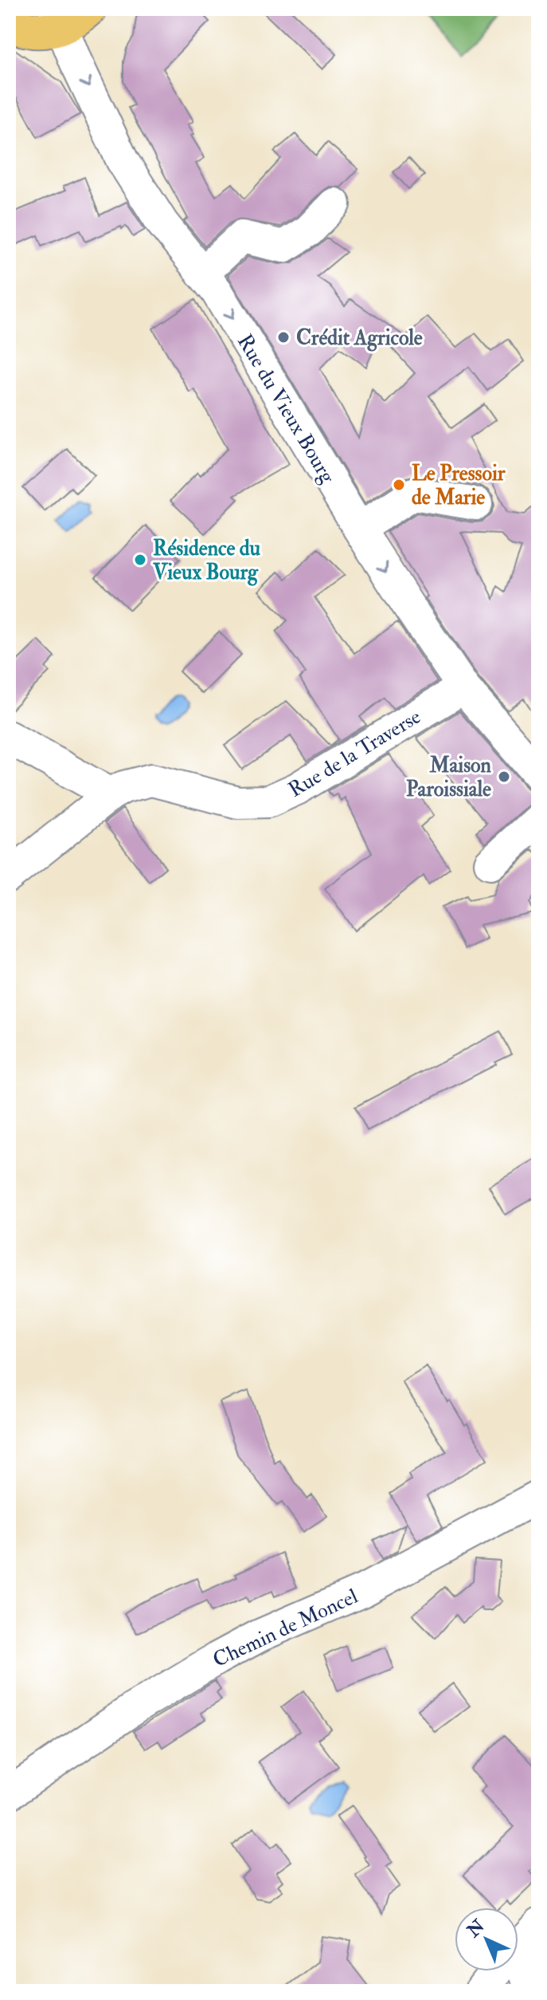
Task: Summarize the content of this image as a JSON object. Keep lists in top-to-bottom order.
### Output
{
  "streets": {
    "street": ["Rue du Vieux Bourg", "Rue de la Traverse", "Chemin de Moncel"]
  },
  "crossings": [
    ["Rue du Vieux Bourg", "Rue de la Traverse"]
  ],
  "one_way": ["Rue du Vieux Bourg"],
  "places": [
    "Crédit Agricole",
    "Le Pressoir de Marie",
    "Résidence du Vieux Bourg",
    "Maison Paroissiale"
  ],
  "north": "top left"
}
